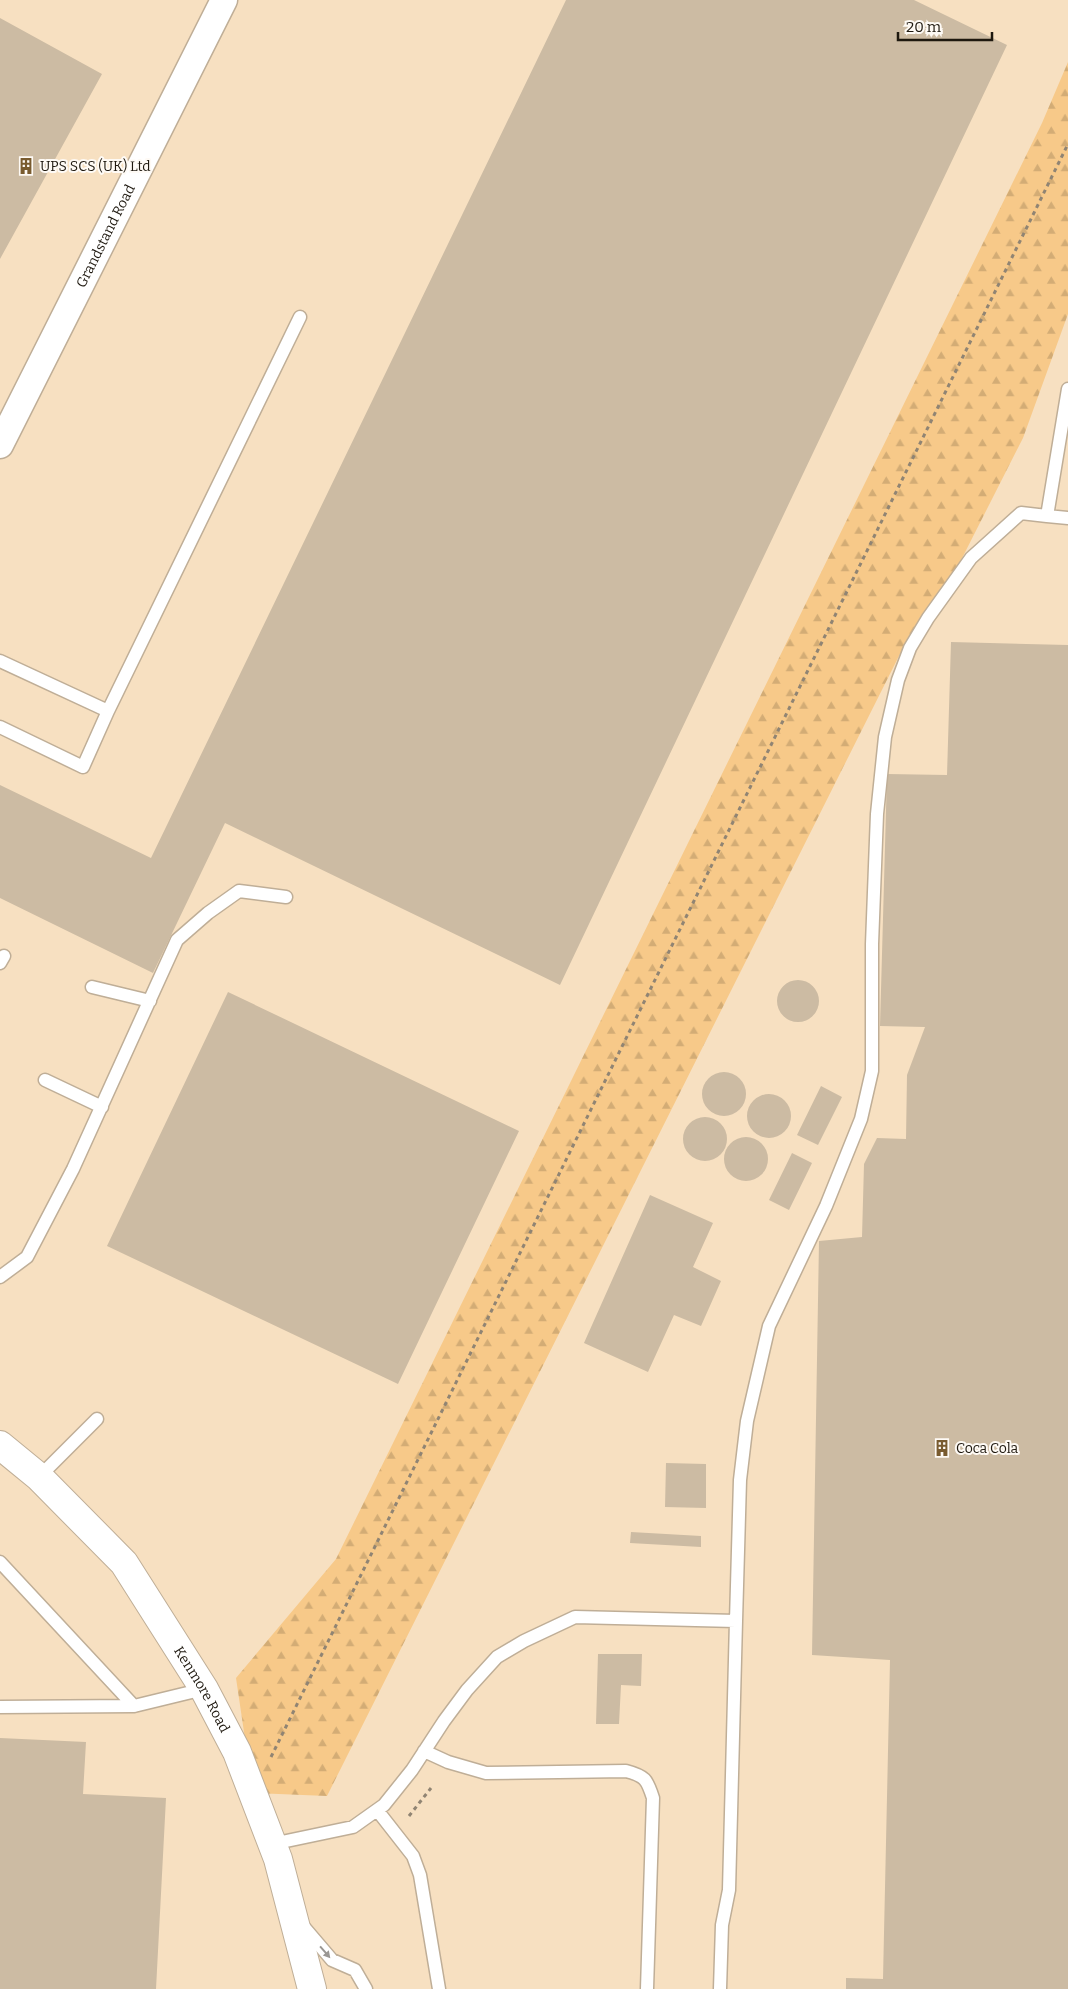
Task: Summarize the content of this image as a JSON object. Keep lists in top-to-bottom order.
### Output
{
  "streets": {
    "street": ["Grandstand Road", "Kenmore Road"]
  },
  "places": {
    "building": ["UPS SCS (UK) Ltd", "Coca Cola"]
  },
  "scale_bar": "20 m"
}
